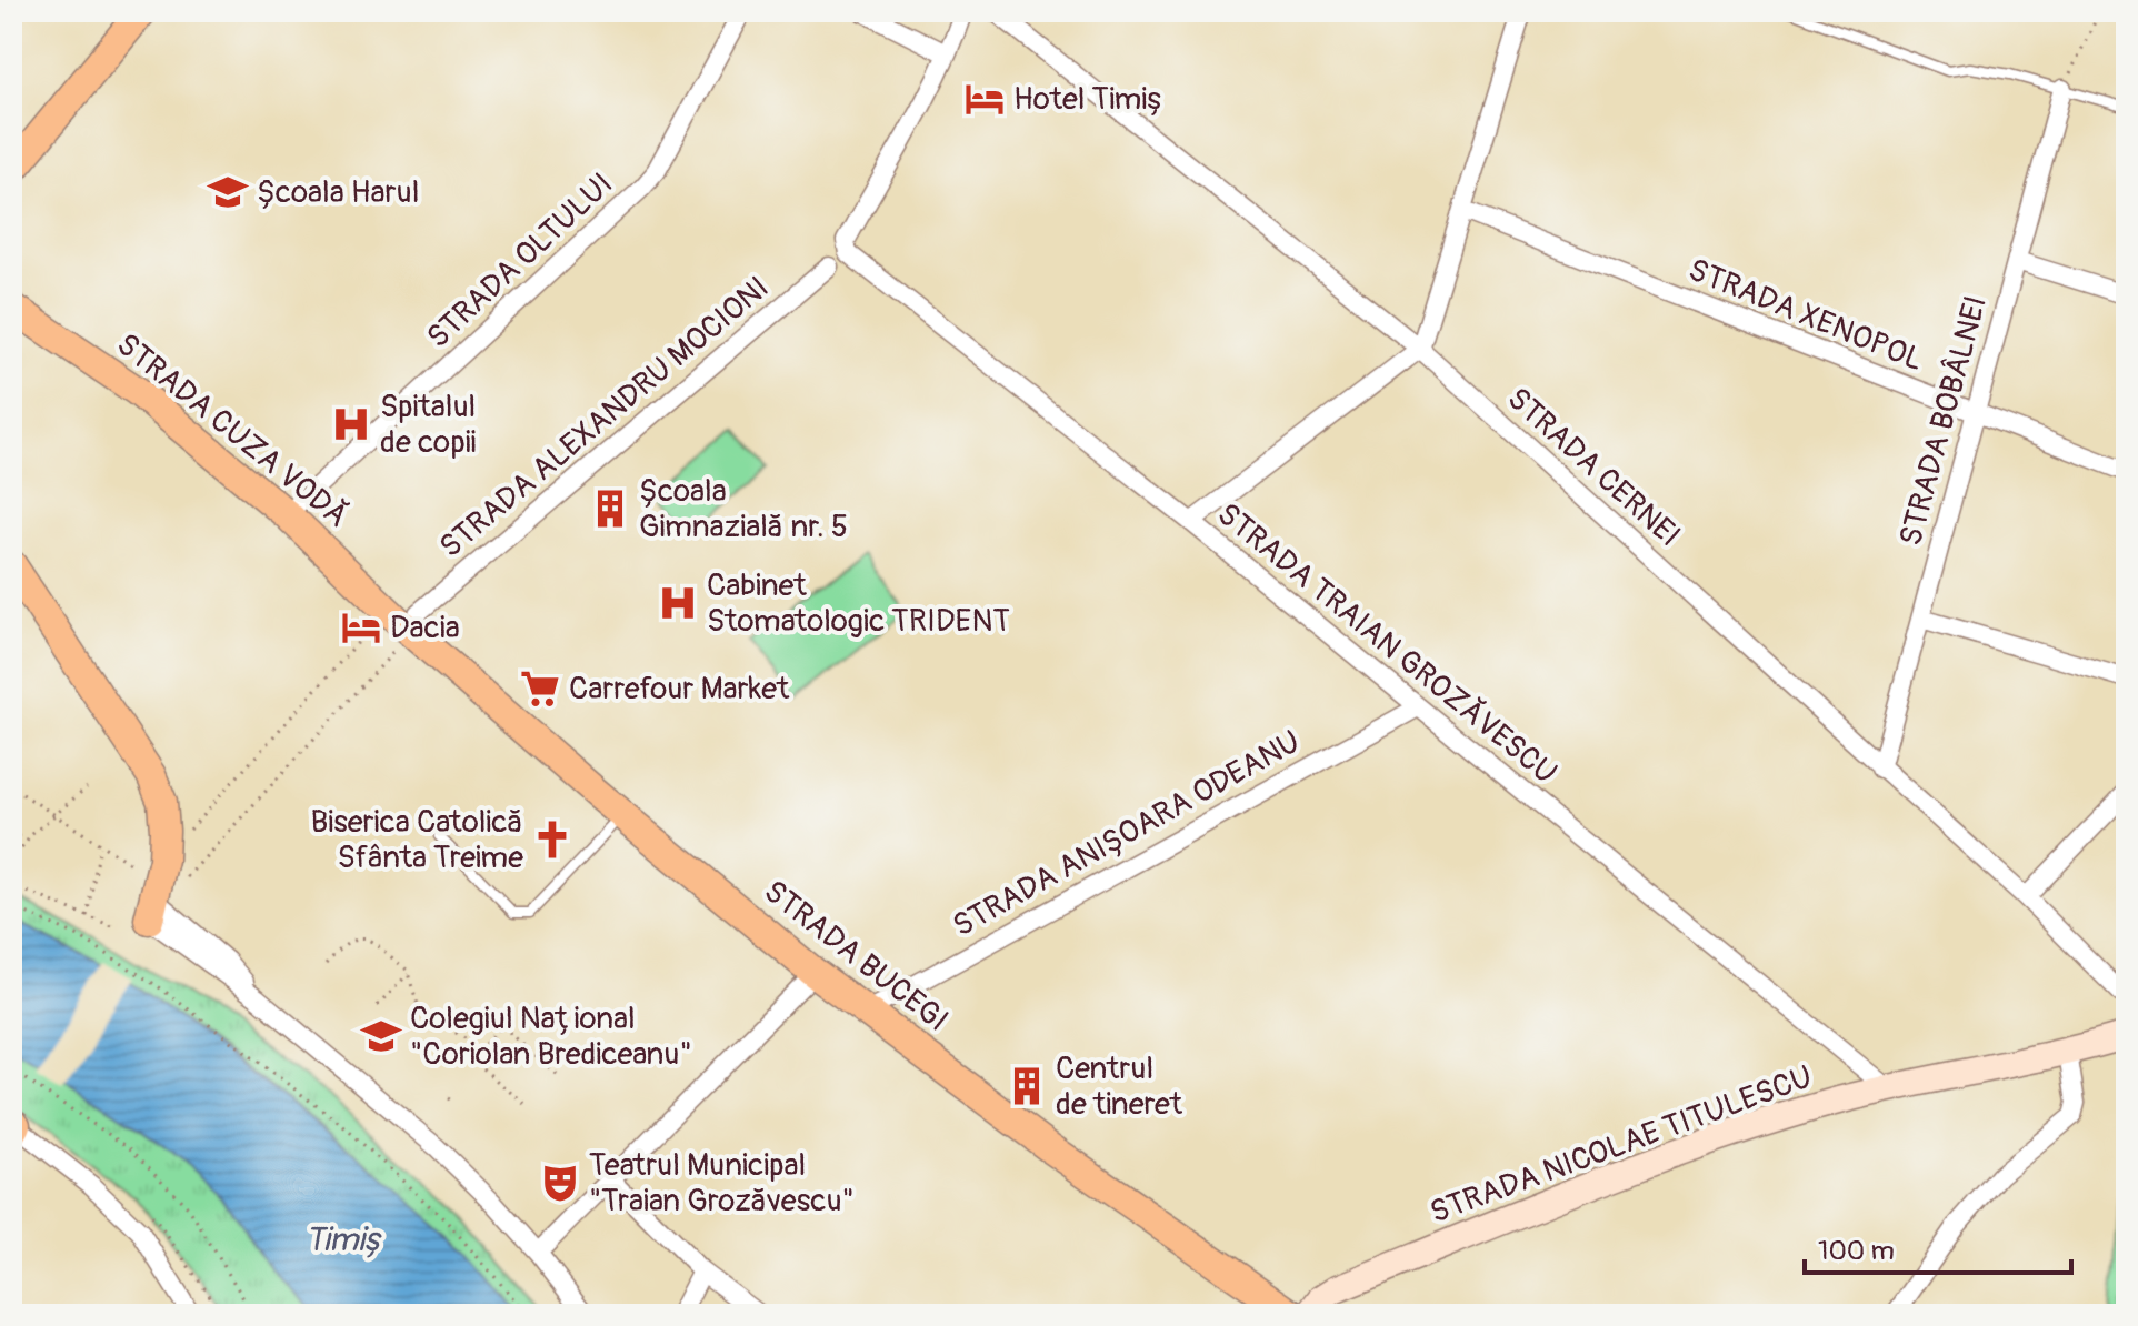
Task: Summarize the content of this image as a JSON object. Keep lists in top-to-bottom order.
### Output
{
  "streets": {
    "main road": ["STRADA CUZA VODĂ", "STRADA BUCEGI", "STRADA NICOLAE TITULESCU"],
    "street": [
      "STRADA OLTULUI",
      "STRADA XENOPOL",
      "STRADA ALEXANDRU MOCIONI",
      "STRADA BOBÂLNEI",
      "STRADA CERNEI",
      "STRADA TRAIAN GROZĂVESCU",
      "STRADA ANIȘOARA ODEANU"
    ]
  },
  "crossings": [
    ["STRADA OLTULUI", "STRADA CUZA VODĂ"],
    ["STRADA XENOPOL", "STRADA BOBÂLNEI"],
    ["STRADA ALEXANDRU MOCIONI", "STRADA CUZA VODĂ"],
    ["STRADA ALEXANDRU MOCIONI", "STRADA BUCEGI"],
    ["STRADA BOBÂLNEI", "STRADA CERNEI"],
    ["STRADA CUZA VODĂ", "STRADA BUCEGI"],
    ["STRADA TRAIAN GROZĂVESCU", "STRADA ANIȘOARA ODEANU"],
    ["STRADA TRAIAN GROZĂVESCU", "STRADA NICOLAE TITULESCU"],
    ["STRADA ANIȘOARA ODEANU", "STRADA BUCEGI"]
  ],
  "water": ["Timiș"],
  "places": {
    "hotel": ["Hotel Timiș", "Dacia"],
    "school or university": ["Școala Harul", "Colegiul Național \"Coriolan Brediceanu\""],
    "hospital": ["Spitalul de copii", "Cabinet Stomatologic TRIDENT"],
    "building": ["Școala Gimnazială nr. 5", "Centrul de tineret"],
    "supermarket": ["Carrefour Market"],
    "church": ["Biserica Catolică Sfânta Treime"],
    "theatre": ["Teatrul Municipal \"Traian Grozăvescu\""]
  },
  "scale_bar": "100 m"
}
